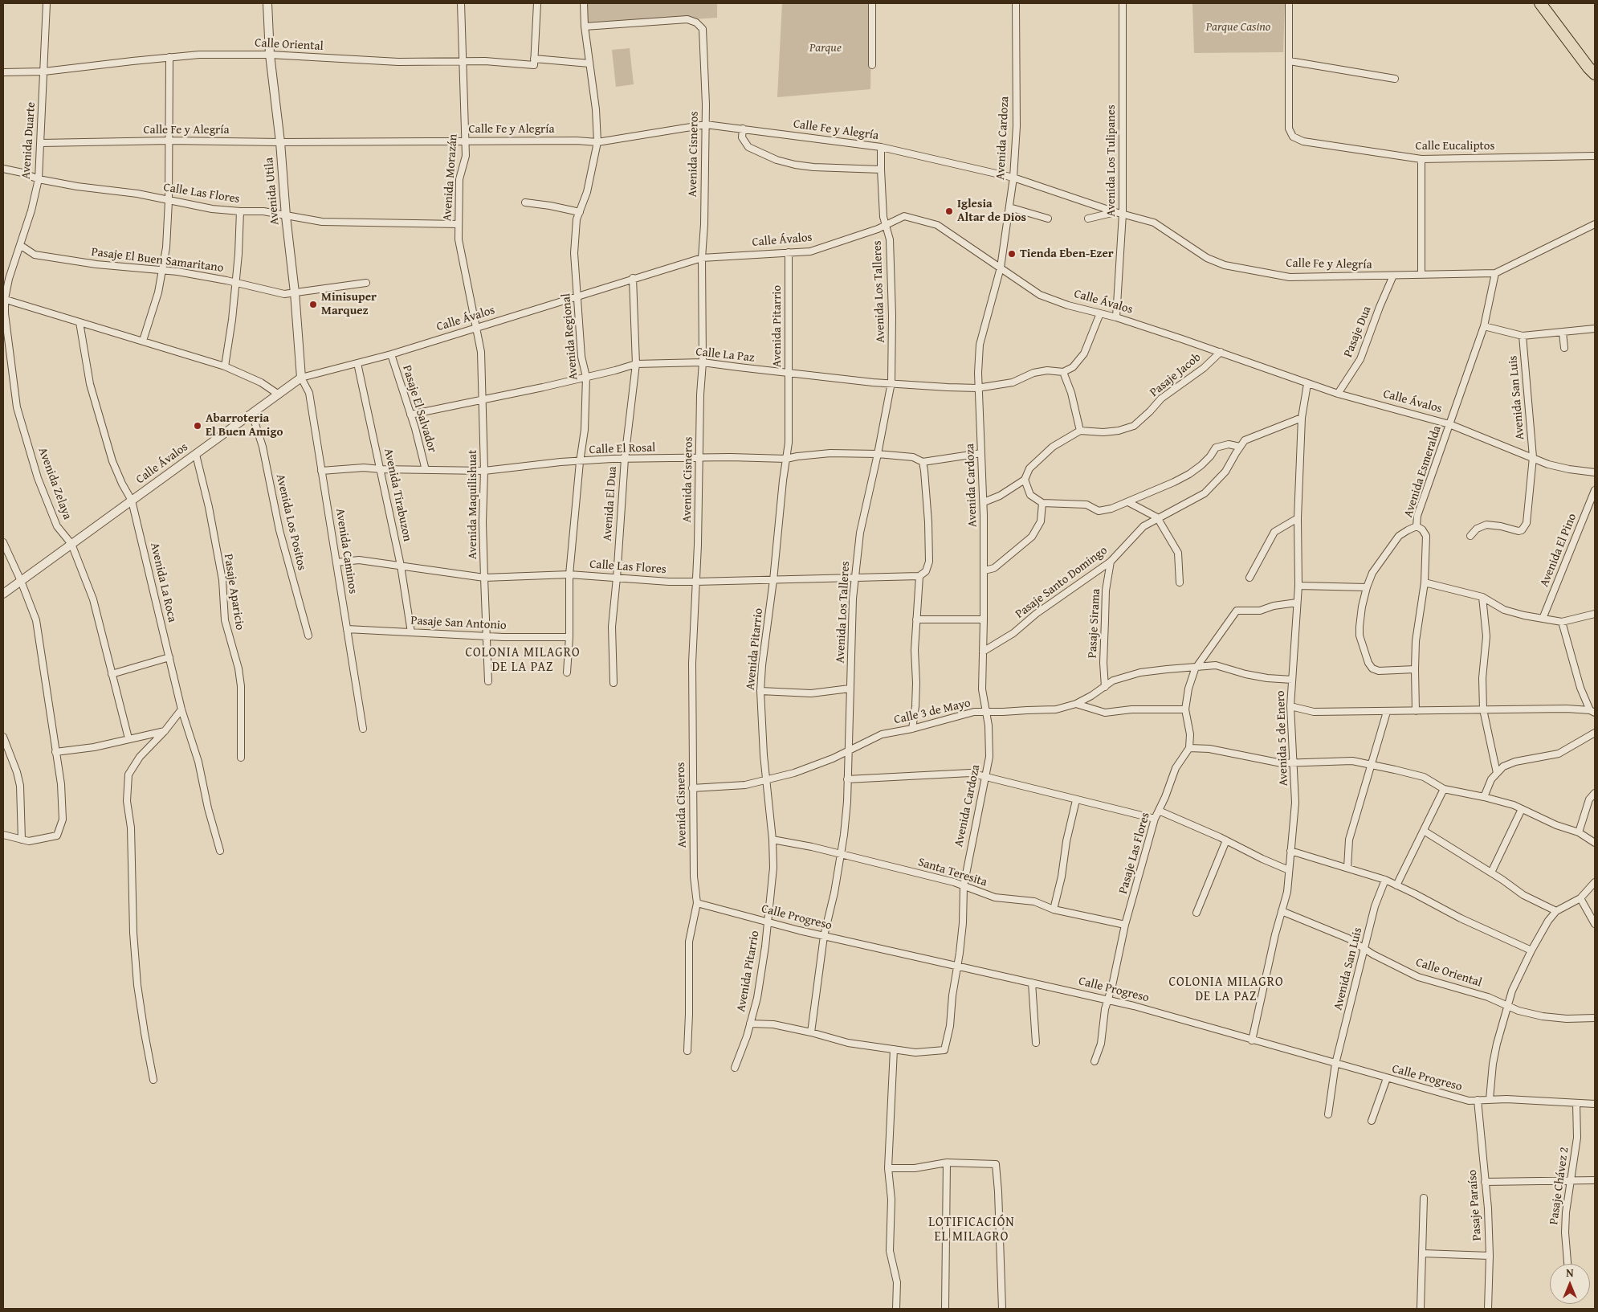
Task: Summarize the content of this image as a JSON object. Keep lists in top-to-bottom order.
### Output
{
  "streets": {
    "street": [
      "Calle Oriental",
      "Calle Fe y Alegría",
      "Avenida Cardoza",
      "Avenida Duarte",
      "Calle Eucaliptos",
      "Avenida Cisneros",
      "Avenida Los Tulipanes",
      "Avenida Morazán",
      "Avenida Utila",
      "Calle Las Flores",
      "Calle Ávalos",
      "Pasaje El Buen Samaritano",
      "Avenida Los Talleres",
      "Avenida Pitarrio",
      "Pasaje Dua",
      "Avenida Regional",
      "Calle La Paz",
      "Pasaje Jacob",
      "Avenida San Luis",
      "Pasaje El Salvador",
      "Calle El Rosal",
      "Avenida Esmeralda",
      "Avenida Zelaya",
      "Avenida Tirabuzon",
      "Avenida El Dua",
      "Avenida Maquilishuat",
      "Avenida Los Positos",
      "Avenida El Pino",
      "Avenida Caminos",
      "Avenida La Roca",
      "Pasaje Santo Domingo",
      "Pasaje Aparicio",
      "Pasaje San Antonio",
      "Pasaje Sirama",
      "Calle 3 de Mayo",
      "Avenida 5 de Enero",
      "Pasaje Las Flores",
      "Santa Teresita",
      "Calle Progreso",
      "Pasaje Chávez 2",
      "Pasaje Paraíso"
    ]
  },
  "crossings": [
    ["Calle Oriental", "Avenida Duarte"],
    ["Calle Oriental", "Avenida Morazán"],
    ["Calle Oriental", "Avenida Utila"],
    ["Calle Oriental", "Avenida Regional"],
    ["Calle Oriental", "Avenida San Luis"],
    ["Calle Oriental", "Avenida 5 de Enero"],
    ["Calle Fe y Alegría", "Avenida Cardoza"],
    ["Calle Fe y Alegría", "Avenida Duarte"],
    ["Calle Fe y Alegría", "Avenida Cisneros"],
    ["Calle Fe y Alegría", "Avenida Los Tulipanes"],
    ["Calle Fe y Alegría", "Avenida Morazán"],
    ["Calle Fe y Alegría", "Avenida Utila"],
    ["Calle Fe y Alegría", "Avenida Los Talleres"],
    ["Calle Fe y Alegría", "Pasaje Dua"],
    ["Calle Fe y Alegría", "Avenida Regional"],
    ["Calle Fe y Alegría", "Avenida Esmeralda"],
    ["Avenida Cardoza", "Calle Ávalos"],
    ["Avenida Cardoza", "Calle La Paz"],
    ["Avenida Cardoza", "Pasaje Santo Domingo"],
    ["Avenida Cardoza", "Calle 3 de Mayo"],
    ["Avenida Cardoza", "Santa Teresita"],
    ["Avenida Cardoza", "Calle Progreso"],
    ["Avenida Duarte", "Calle Las Flores"],
    ["Avenida Duarte", "Pasaje El Buen Samaritano"],
    ["Avenida Duarte", "Avenida Zelaya"],
    ["Avenida Cisneros", "Calle Las Flores"],
    ["Avenida Cisneros", "Calle Ávalos"],
    ["Avenida Cisneros", "Avenida Regional"],
    ["Avenida Cisneros", "Calle La Paz"],
    ["Avenida Cisneros", "Calle El Rosal"],
    ["Avenida Cisneros", "Calle 3 de Mayo"],
    ["Avenida Cisneros", "Calle Progreso"],
    ["Avenida Los Tulipanes", "Calle Ávalos"],
    ["Avenida Morazán", "Calle Las Flores"],
    ["Avenida Morazán", "Calle Ávalos"],
    ["Avenida Morazán", "Avenida Maquilishuat"],
    ["Avenida Utila", "Calle Las Flores"],
    ["Avenida Utila", "Calle Ávalos"],
    ["Avenida Utila", "Pasaje El Buen Samaritano"],
    ["Avenida Utila", "Avenida Caminos"],
    ["Calle Las Flores", "Avenida Los Talleres"],
    ["Calle Las Flores", "Avenida Pitarrio"],
    ["Calle Las Flores", "Avenida Regional"],
    ["Calle Las Flores", "Avenida Tirabuzon"],
    ["Calle Las Flores", "Avenida El Dua"],
    ["Calle Las Flores", "Avenida Maquilishuat"],
    ["Calle Las Flores", "Avenida Caminos"],
    ["Calle Ávalos", "Avenida Los Talleres"],
    ["Calle Ávalos", "Avenida Pitarrio"],
    ["Calle Ávalos", "Pasaje Dua"],
    ["Calle Ávalos", "Avenida Regional"],
    ["Calle Ávalos", "Pasaje Jacob"],
    ["Calle Ávalos", "Avenida San Luis"],
    ["Calle Ávalos", "Pasaje El Salvador"],
    ["Calle Ávalos", "Avenida Esmeralda"],
    ["Calle Ávalos", "Avenida Zelaya"],
    ["Calle Ávalos", "Avenida Tirabuzon"],
    ["Calle Ávalos", "Avenida El Dua"],
    ["Calle Ávalos", "Avenida Maquilishuat"],
    ["Calle Ávalos", "Avenida Los Positos"],
    ["Calle Ávalos", "Avenida Caminos"],
    ["Calle Ávalos", "Avenida La Roca"],
    ["Calle Ávalos", "Pasaje Aparicio"],
    ["Calle Ávalos", "Avenida 5 de Enero"],
    ["Avenida Los Talleres", "Calle La Paz"],
    ["Avenida Los Talleres", "Calle El Rosal"],
    ["Avenida Los Talleres", "Calle 3 de Mayo"],
    ["Avenida Los Talleres", "Santa Teresita"],
    ["Avenida Los Talleres", "Calle Progreso"],
    ["Avenida Pitarrio", "Calle La Paz"],
    ["Avenida Pitarrio", "Calle El Rosal"],
    ["Avenida Pitarrio", "Calle 3 de Mayo"],
    ["Avenida Pitarrio", "Santa Teresita"],
    ["Avenida Pitarrio", "Calle Progreso"],
    ["Avenida Regional", "Calle La Paz"],
    ["Avenida Regional", "Calle El Rosal"],
    ["Avenida Regional", "Pasaje San Antonio"],
    ["Calle La Paz", "Pasaje El Salvador"],
    ["Calle La Paz", "Avenida El Dua"],
    ["Calle La Paz", "Avenida Maquilishuat"],
    ["Avenida San Luis", "Calle Progreso"],
    ["Pasaje El Salvador", "Calle El Rosal"],
    ["Calle El Rosal", "Avenida Tirabuzon"],
    ["Calle El Rosal", "Avenida El Dua"],
    ["Calle El Rosal", "Avenida Maquilishuat"],
    ["Calle El Rosal", "Avenida Caminos"],
    ["Avenida Tirabuzon", "Pasaje San Antonio"],
    ["Avenida Maquilishuat", "Pasaje San Antonio"],
    ["Avenida Caminos", "Pasaje San Antonio"],
    ["Pasaje Santo Domingo", "Pasaje Sirama"],
    ["Pasaje Santo Domingo", "Avenida 5 de Enero"],
    ["Pasaje Sirama", "Calle 3 de Mayo"],
    ["Calle 3 de Mayo", "Avenida 5 de Enero"],
    ["Avenida 5 de Enero", "Calle Progreso"],
    ["Pasaje Las Flores", "Santa Teresita"],
    ["Pasaje Las Flores", "Calle Progreso"],
    ["Calle Progreso", "Pasaje Chávez 2"],
    ["Calle Progreso", "Pasaje Paraíso"]
  ],
  "districts": ["COLONIA MILAGRO DE LA PAZ", "COLONIA MILAGRO DE LA PAZ", "LOTIFICACIÓN EL MILAGRO"],
  "parks": ["Parque Casino", "Parque"],
  "places": [
    "Iglesia Altar de Dios",
    "Tienda Eben-Ezer",
    "Minisuper Marquez",
    "Abarroteria El Buen Amigo"
  ],
  "north": "top"
}
